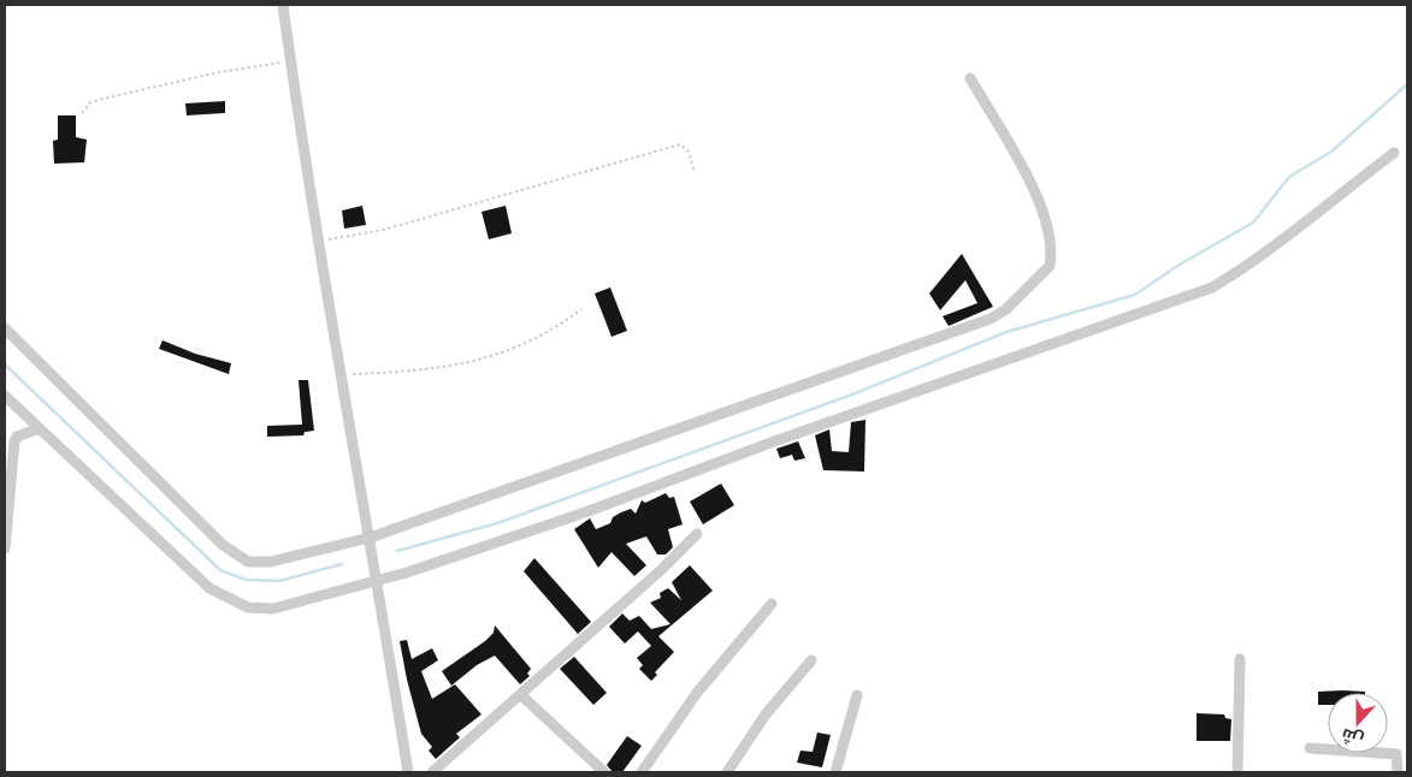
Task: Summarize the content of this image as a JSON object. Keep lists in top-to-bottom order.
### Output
{
  "north": "bottom"
}
